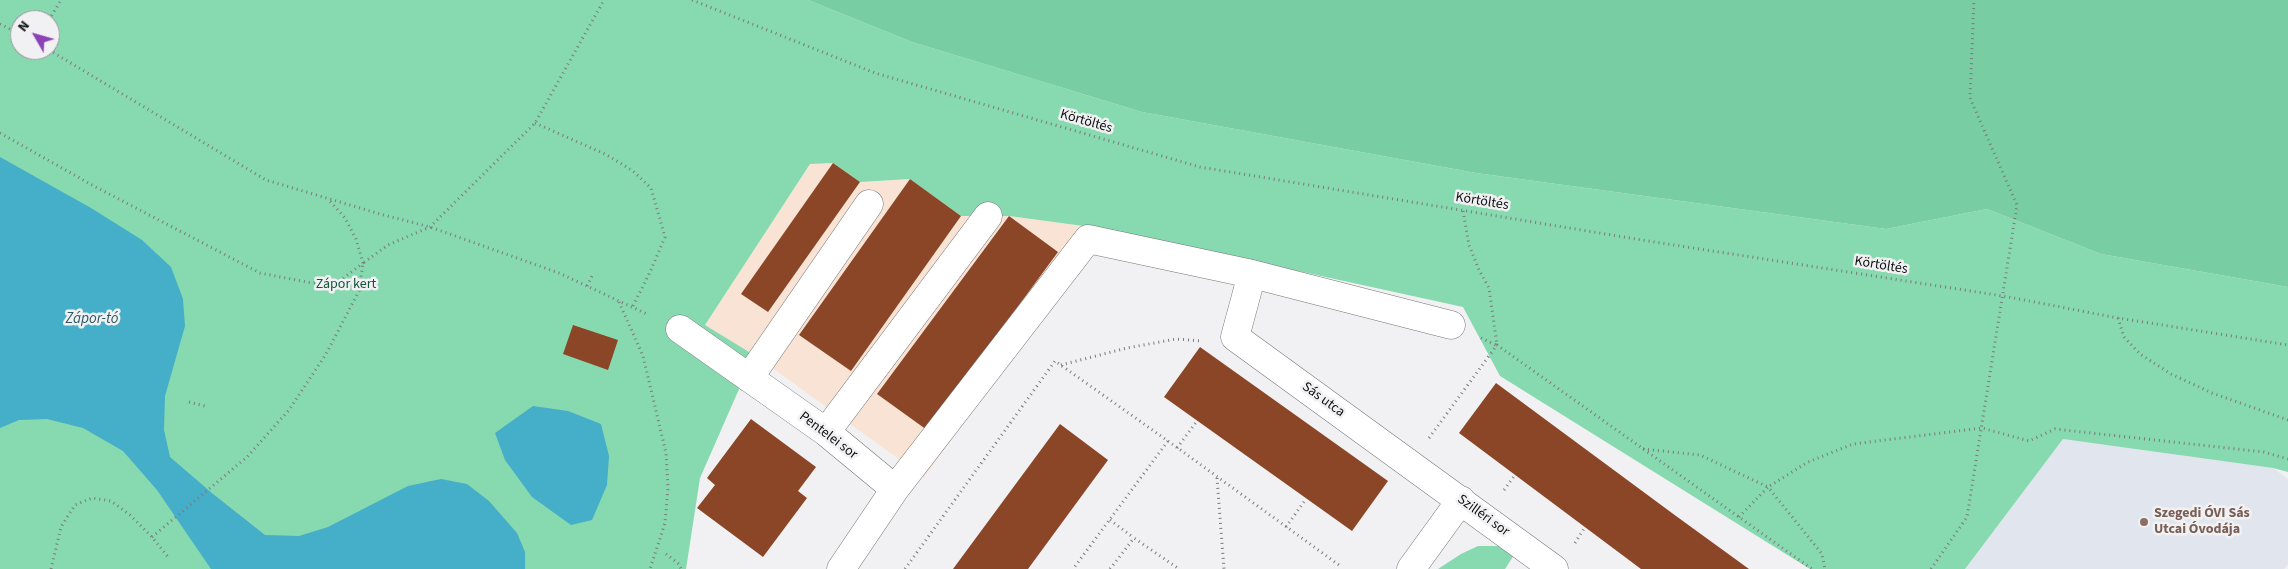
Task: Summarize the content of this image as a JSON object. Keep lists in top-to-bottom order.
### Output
{
  "streets": {
    "street": ["Sás utca", "Pentelei sor", "Szilléri sor"],
    "path": ["Körtöltés"]
  },
  "crossings": [
    ["Sás utca", "Szilléri sor"]
  ],
  "water": ["Zápor-tó"],
  "parks": ["Zápor kert"],
  "places": ["Szegedi ÓVI Sás Utcai Óvodája"],
  "north": "top left"
}
